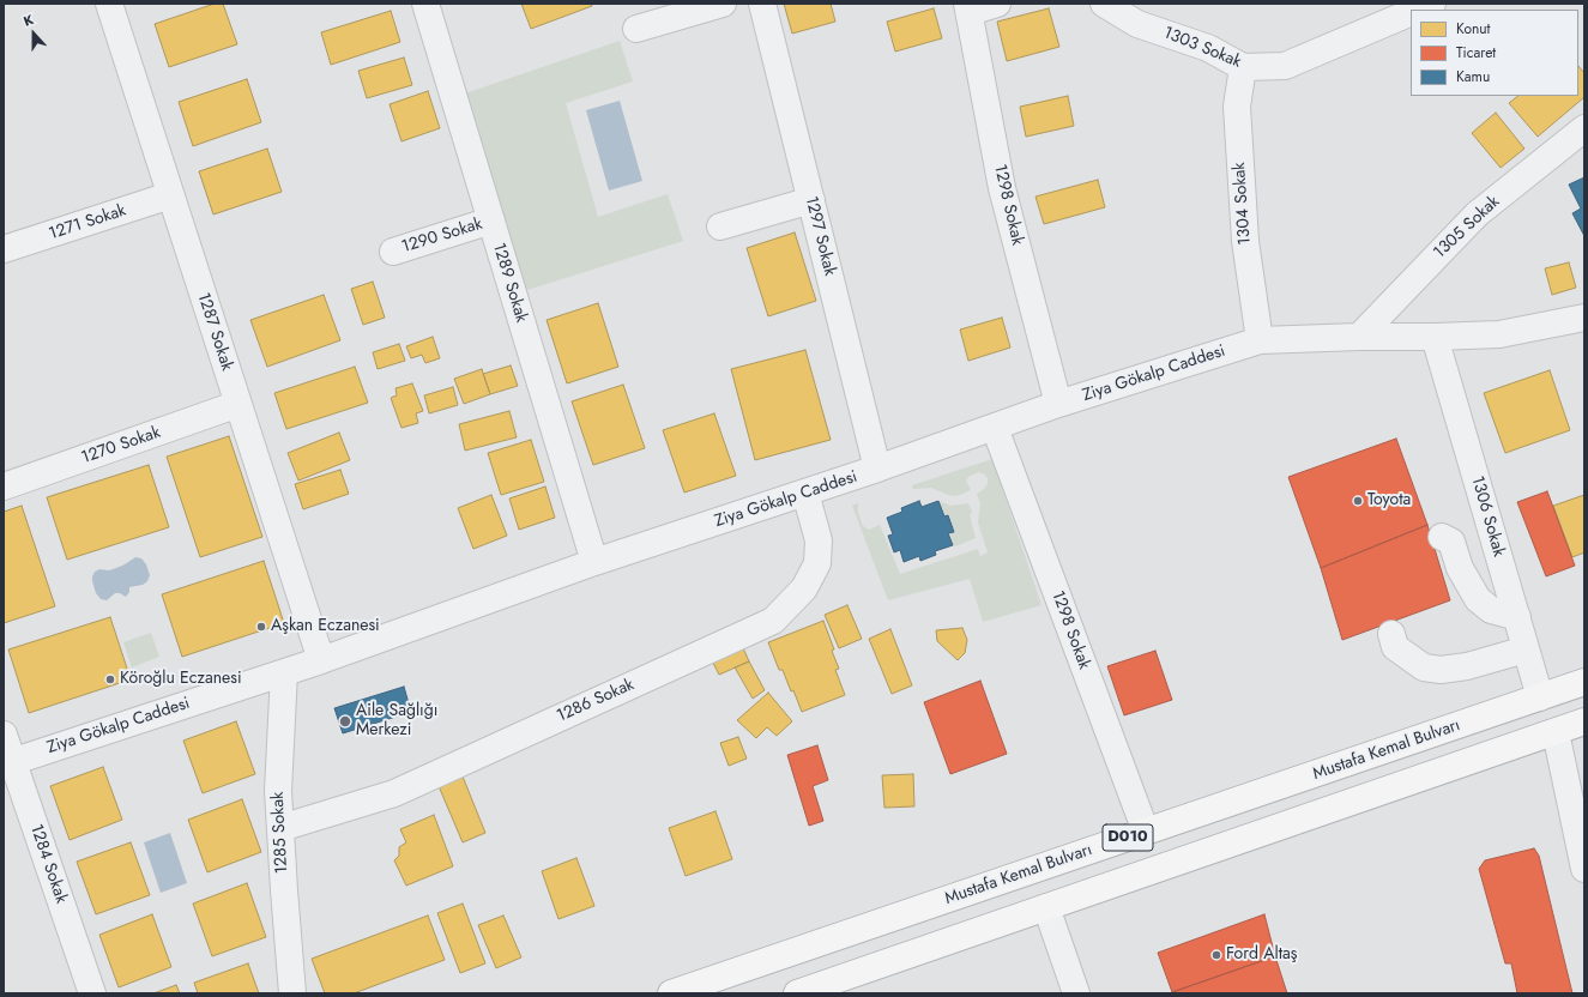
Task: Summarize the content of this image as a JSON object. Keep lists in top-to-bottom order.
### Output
{
  "streets": {
    "highway": ["Mustafa Kemal Bulvarı", "D010"],
    "street": [
      "1303 Sokak",
      "1304 Sokak",
      "1298 Sokak",
      "1271 Sokak",
      "1305 Sokak",
      "1290 Sokak",
      "1297 Sokak",
      "1289 Sokak",
      "1287 Sokak",
      "Ziya Gökalp Caddesi",
      "1270 Sokak",
      "1306 Sokak",
      "1286 Sokak",
      "1285 Sokak",
      "1284 Sokak"
    ]
  },
  "crossings": [
    ["1303 Sokak", "1304 Sokak"],
    ["1304 Sokak", "Ziya Gökalp Caddesi"],
    ["1298 Sokak", "Ziya Gökalp Caddesi"],
    ["1298 Sokak", "Mustafa Kemal Bulvarı"],
    ["1271 Sokak", "1287 Sokak"],
    ["1305 Sokak", "Ziya Gökalp Caddesi"],
    ["1290 Sokak", "1289 Sokak"],
    ["1297 Sokak", "Ziya Gökalp Caddesi"],
    ["1289 Sokak", "Ziya Gökalp Caddesi"],
    ["1287 Sokak", "Ziya Gökalp Caddesi"],
    ["1287 Sokak", "1270 Sokak"],
    ["Ziya Gökalp Caddesi", "1306 Sokak"],
    ["Ziya Gökalp Caddesi", "1286 Sokak"],
    ["Ziya Gökalp Caddesi", "1285 Sokak"],
    ["Ziya Gökalp Caddesi", "1284 Sokak"],
    ["1306 Sokak", "Mustafa Kemal Bulvarı"],
    ["1286 Sokak", "1285 Sokak"]
  ],
  "places": [
    "Toyota",
    "Aşkan Eczanesi",
    "Köroğlu Eczanesi",
    "Aile Sağlığı Merkezi",
    "Ford Altaş"
  ],
  "legend": ["Konut", "Ticaret", "Kamu"],
  "north": "top"
}
